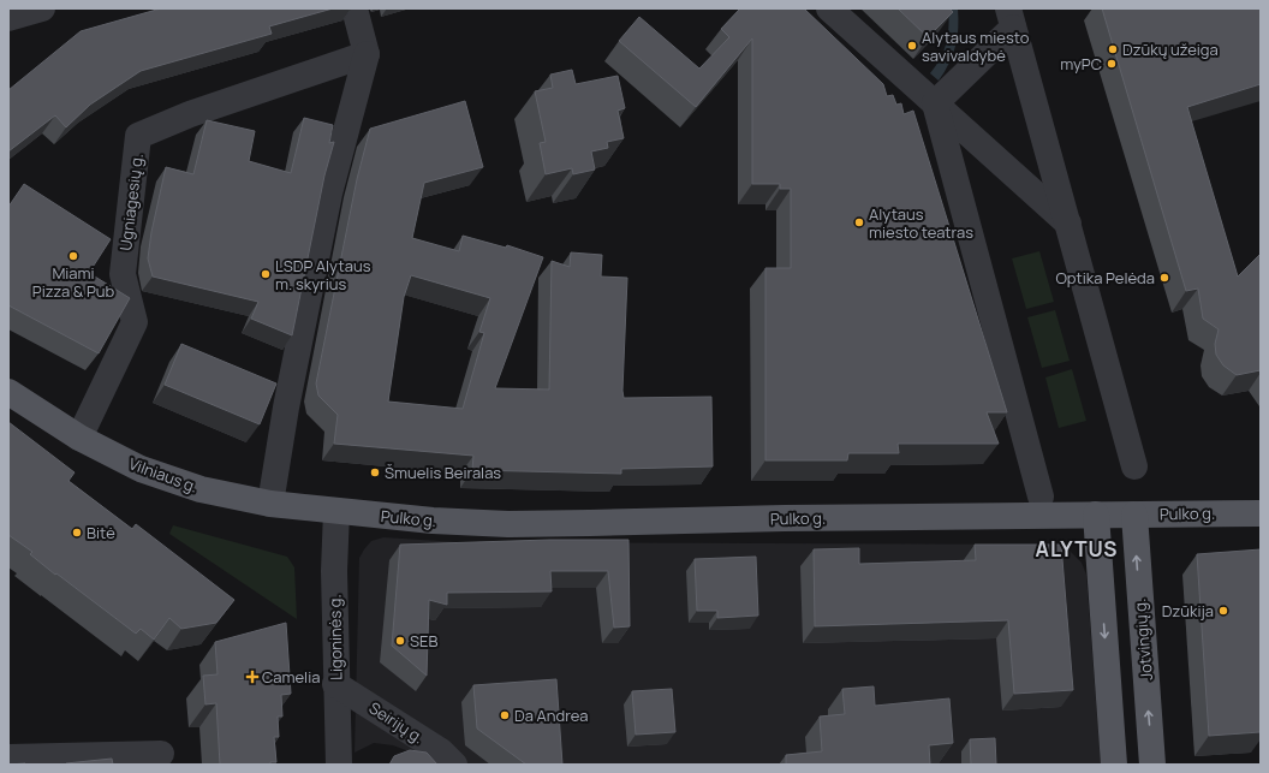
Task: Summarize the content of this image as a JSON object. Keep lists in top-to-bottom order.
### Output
{
  "streets": {
    "main road": ["Vilniaus g.", "Pulko g.", "Jotvingių g."],
    "street": ["Ugniagesių g.", "Ligoninės g.", "Seirijų g."]
  },
  "crossings": [
    ["Ugniagesių g.", "Vilniaus g."],
    ["Vilniaus g.", "Pulko g."],
    ["Vilniaus g.", "Ligoninės g."],
    ["Pulko g.", "Ligoninės g."],
    ["Pulko g.", "Jotvingių g."],
    ["Ligoninės g.", "Seirijų g."]
  ],
  "districts": ["ALYTUS"],
  "places": {
    "other": [
      "Alytaus miesto savivaldybė",
      "Dzūkų užeiga",
      "myPC",
      "Alytaus miesto teatras",
      "Miami Pizza & Pub",
      "LSDP Alytaus m. skyrius",
      "Optika Pelėda",
      "Šmuelis Beiralas",
      "Bitė",
      "Dzūkija",
      "SEB",
      "Da Andrea"
    ],
    "health": ["Camelia"]
  }
}
